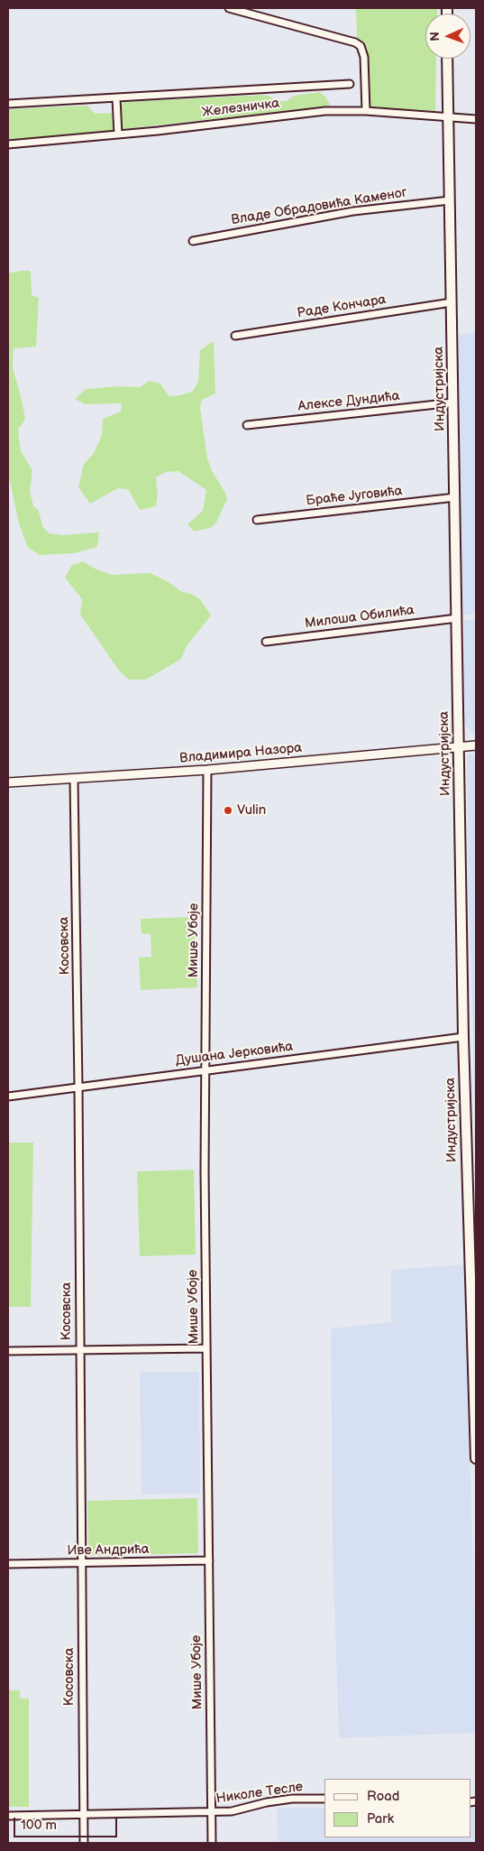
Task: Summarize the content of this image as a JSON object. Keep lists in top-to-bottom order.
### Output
{
  "streets": {
    "main road": ["Индустријска"],
    "street": [
      "Железничка",
      "Владе Обрадовића Каменог",
      "Раде Кончара",
      "Алексе Дундића",
      "Браће Југовића",
      "Милоша Обилића",
      "Владимира Назора",
      "Мише Убоје",
      "Косовска",
      "Душана Јерковића",
      "Иве Андрића",
      "Николе Тесле"
    ]
  },
  "crossings": [
    ["Железничка", "Индустријска"],
    ["Владе Обрадовића Каменог", "Индустријска"],
    ["Раде Кончара", "Индустријска"],
    ["Индустријска", "Алексе Дундића"],
    ["Индустријска", "Браће Југовића"],
    ["Индустријска", "Милоша Обилића"],
    ["Индустријска", "Владимира Назора"],
    ["Индустријска", "Душана Јерковића"],
    ["Владимира Назора", "Мише Убоје"],
    ["Владимира Назора", "Косовска"],
    ["Мише Убоје", "Душана Јерковића"],
    ["Мише Убоје", "Иве Андрића"],
    ["Мише Убоје", "Николе Тесле"],
    ["Косовска", "Душана Јерковића"],
    ["Косовска", "Иве Андрића"],
    ["Косовска", "Николе Тесле"]
  ],
  "places": ["Vulin"],
  "legend": ["Road", "Park"],
  "scale_bar": "100 m",
  "north": "left"
}
